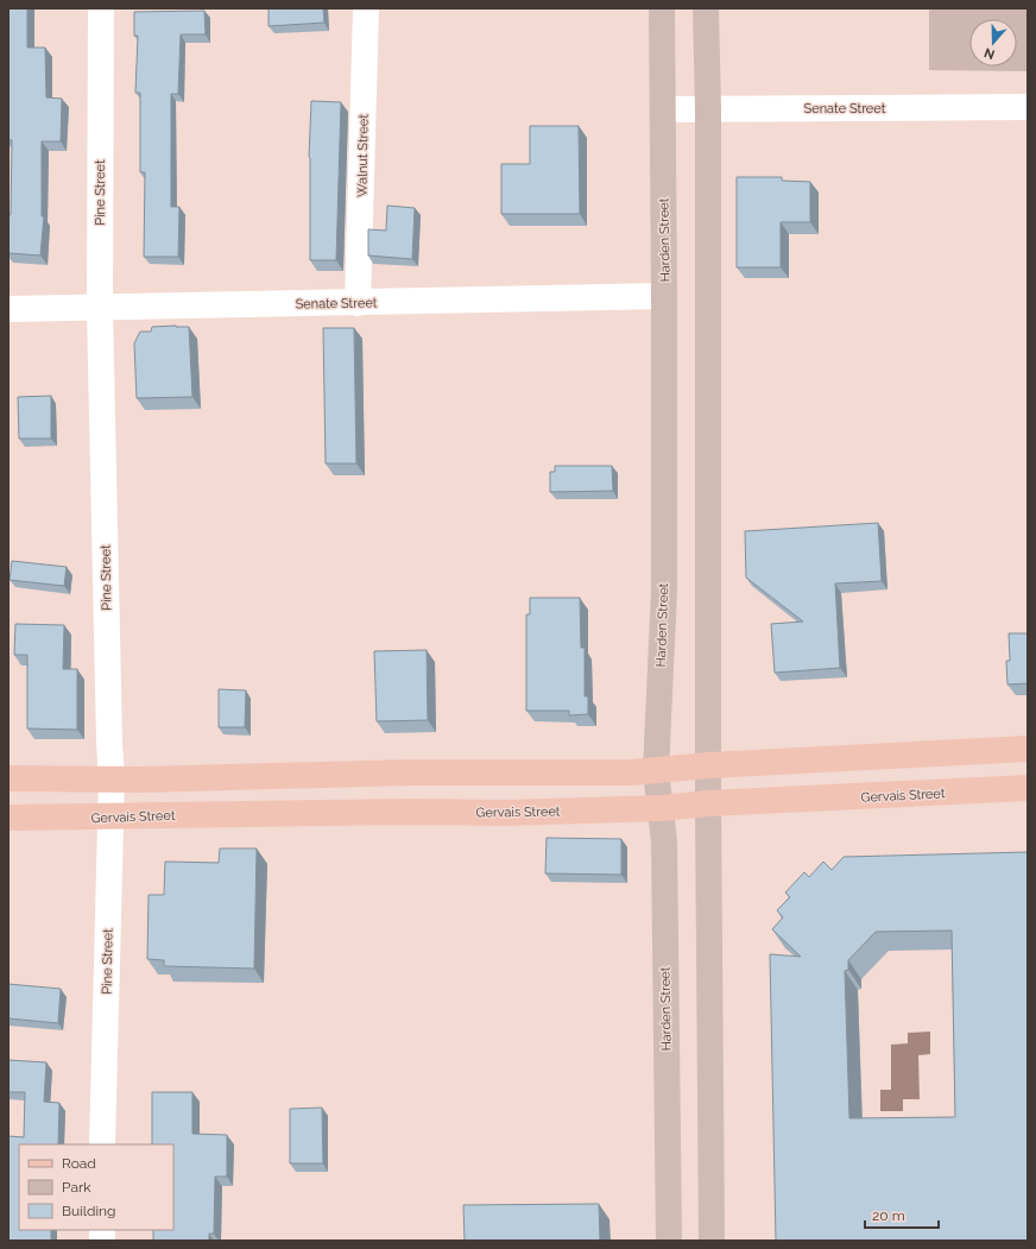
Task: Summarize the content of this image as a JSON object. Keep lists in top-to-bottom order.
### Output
{
  "streets": {
    "main road": ["Harden Street", "Gervais Street"],
    "street": ["Senate Street", "Walnut Street", "Pine Street"]
  },
  "crossings": [
    ["Senate Street", "Walnut Street"],
    ["Senate Street", "Pine Street"],
    ["Senate Street", "Harden Street"],
    ["Pine Street", "Gervais Street"],
    ["Harden Street", "Gervais Street"]
  ],
  "legend": ["Road", "Park", "Building"],
  "scale_bar": "20 m",
  "north": "bottom"
}
